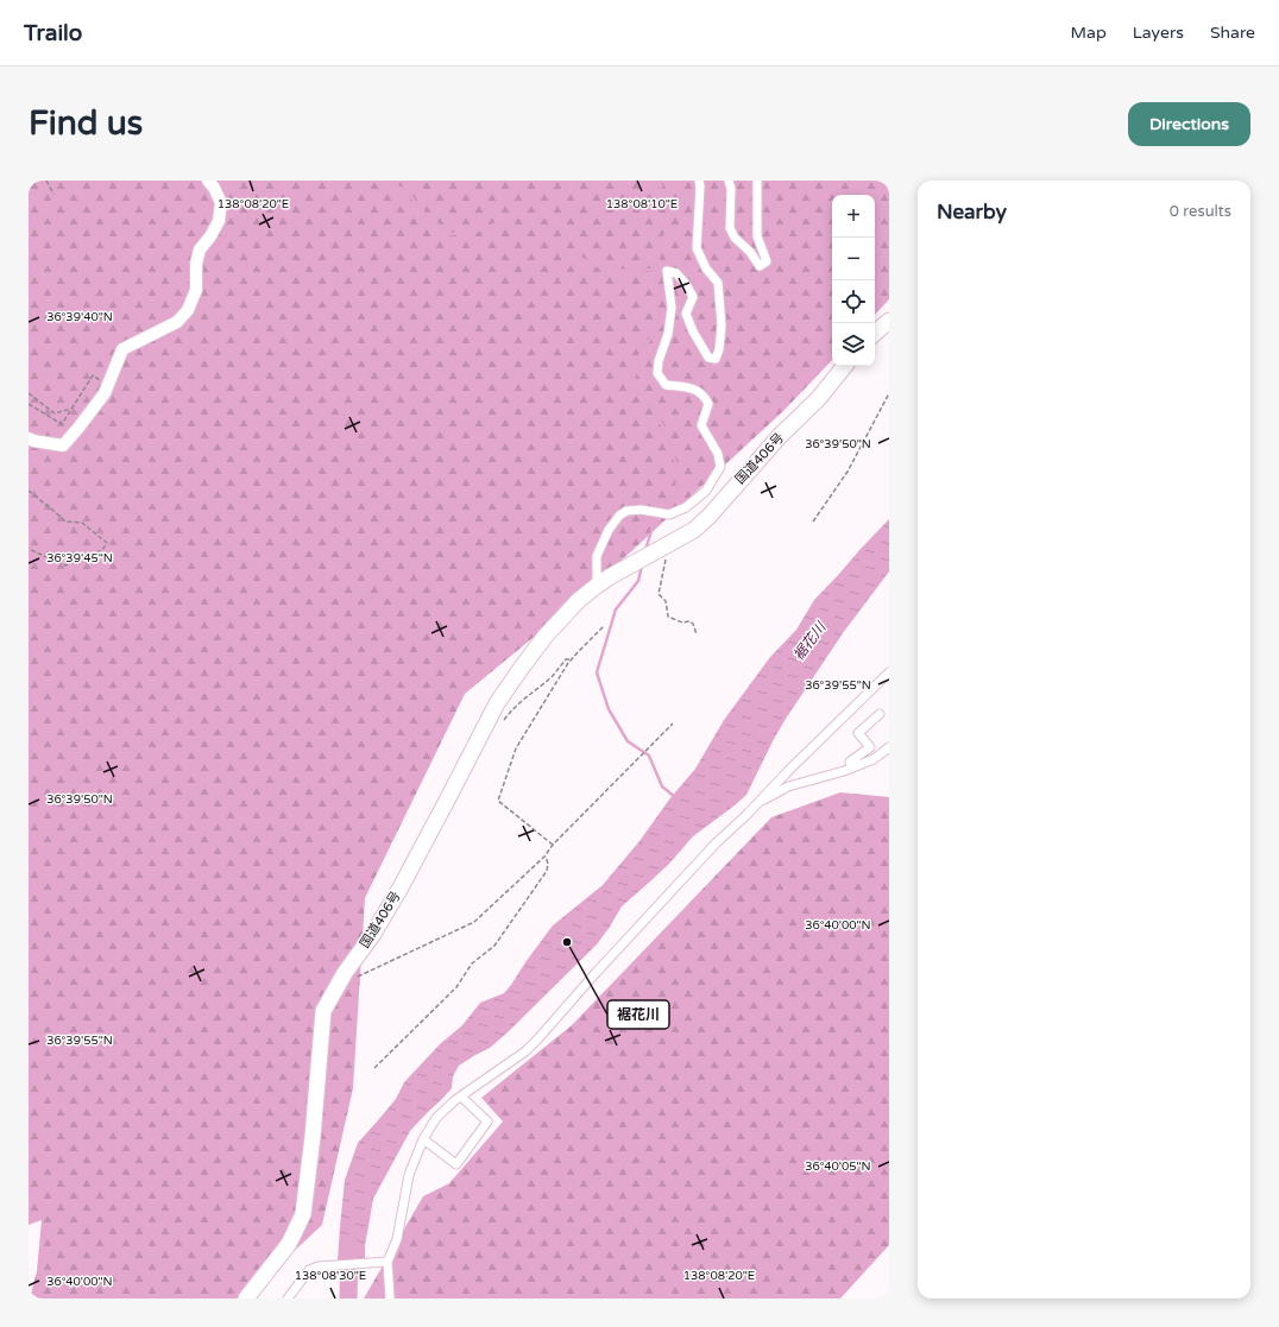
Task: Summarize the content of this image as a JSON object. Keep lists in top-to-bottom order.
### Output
{
  "streets": {
    "highway": ["国道406号"]
  },
  "water": ["裾花川"],
  "places": ["裾花川"],
  "page": {
    "header": "Trailo",
    "nav": ["Map", "Layers", "Share"],
    "buttons": "Directions",
    "title": "Find us",
    "heading": ["Nearby", "0 results"],
    "map_buttons": ["+", "−"]
  },
  "coordinates": [
    "138°08'20\"E",
    "138°08'10\"E",
    "36°39'40\"N",
    "36°39'50\"N",
    "36°39'45\"N",
    "36°39'55\"N",
    "36°40'00\"N",
    "36°40'05\"N",
    "138°08'30\"E"
  ]
}
